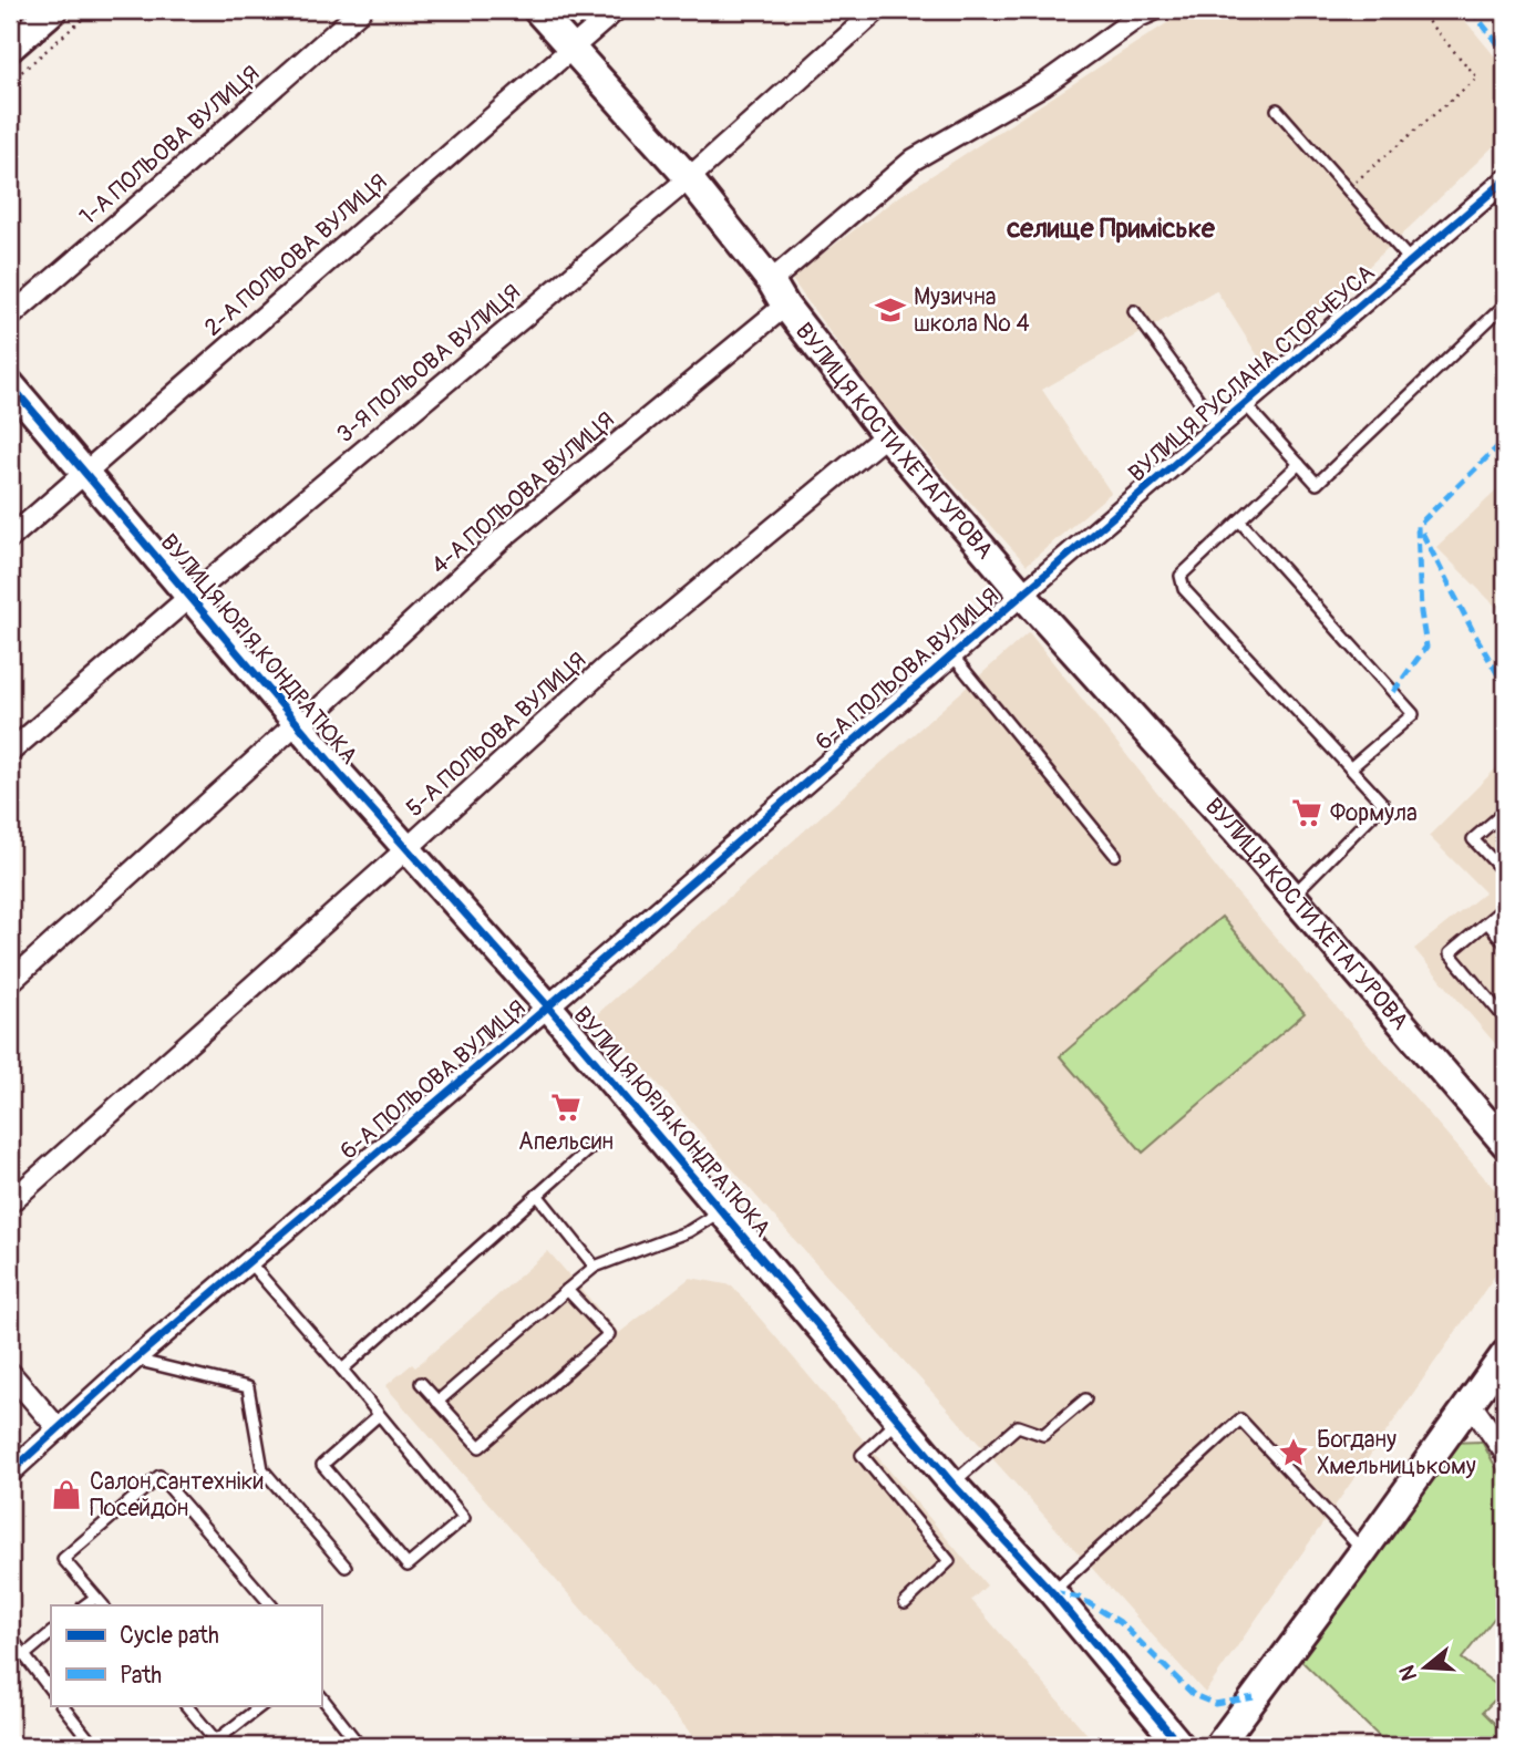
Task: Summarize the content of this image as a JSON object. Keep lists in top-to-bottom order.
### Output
{
  "streets": {
    "street": [
      "1-А ПОЛЬОВА ВУЛИЦЯ",
      "2-А ПОЛЬОВА ВУЛИЦЯ",
      "3-Я ПОЛЬОВА ВУЛИЦЯ",
      "ВУЛИЦЯ РУСЛАНА СТОРЧЕУСА",
      "ВУЛИЦЯ КОСТИ ХЕТАГУРОВА",
      "4-А ПОЛЬОВА ВУЛИЦЯ",
      "ВУЛИЦЯ ЮРІЯ КОНДРАТЮКА",
      "6-А ПОЛЬОВА ВУЛИЦЯ",
      "5-А ПОЛЬОВА ВУЛИЦЯ"
    ]
  },
  "crossings": [
    ["2-А ПОЛЬОВА ВУЛИЦЯ", "ВУЛИЦЯ КОСТИ ХЕТАГУРОВА"],
    ["2-А ПОЛЬОВА ВУЛИЦЯ", "ВУЛИЦЯ ЮРІЯ КОНДРАТЮКА"],
    ["3-Я ПОЛЬОВА ВУЛИЦЯ", "ВУЛИЦЯ КОСТИ ХЕТАГУРОВА"],
    ["3-Я ПОЛЬОВА ВУЛИЦЯ", "ВУЛИЦЯ ЮРІЯ КОНДРАТЮКА"],
    ["ВУЛИЦЯ РУСЛАНА СТОРЧЕУСА", "ВУЛИЦЯ КОСТИ ХЕТАГУРОВА"],
    ["ВУЛИЦЯ РУСЛАНА СТОРЧЕУСА", "6-А ПОЛЬОВА ВУЛИЦЯ"],
    ["ВУЛИЦЯ КОСТИ ХЕТАГУРОВА", "4-А ПОЛЬОВА ВУЛИЦЯ"],
    ["ВУЛИЦЯ КОСТИ ХЕТАГУРОВА", "6-А ПОЛЬОВА ВУЛИЦЯ"],
    ["ВУЛИЦЯ КОСТИ ХЕТАГУРОВА", "5-А ПОЛЬОВА ВУЛИЦЯ"],
    ["4-А ПОЛЬОВА ВУЛИЦЯ", "ВУЛИЦЯ ЮРІЯ КОНДРАТЮКА"],
    ["ВУЛИЦЯ ЮРІЯ КОНДРАТЮКА", "6-А ПОЛЬОВА ВУЛИЦЯ"],
    ["ВУЛИЦЯ ЮРІЯ КОНДРАТЮКА", "5-А ПОЛЬОВА ВУЛИЦЯ"]
  ],
  "districts": ["селище Приміське"],
  "places": {
    "school or university": ["Музична школа № 4"],
    "supermarket": ["Формула", "Апельсин"],
    "place": ["Богдану Хмельницькому"],
    "shop": ["Салон сантехніки Посейдон"]
  },
  "legend": ["Cycle path", "Path"],
  "north": "left"
}
